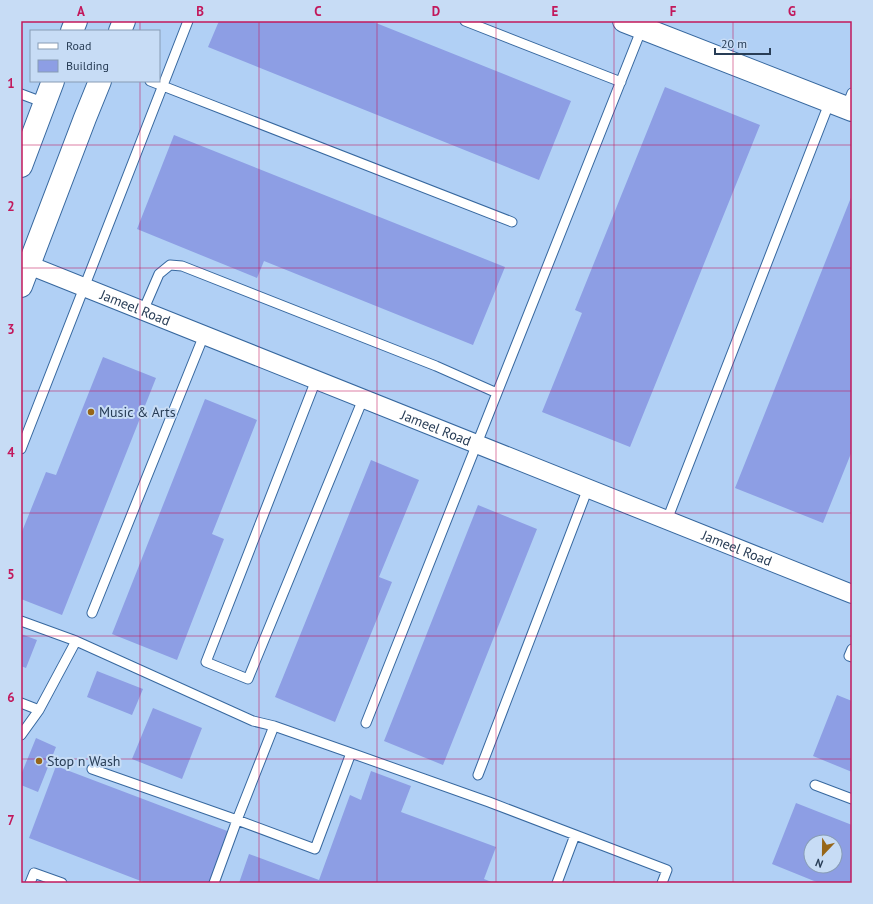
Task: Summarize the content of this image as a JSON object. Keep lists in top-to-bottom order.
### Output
{
  "streets": {
    "street": ["Jameel Road"]
  },
  "places": ["Music & Arts", "Stop n Wash"],
  "legend": ["Road", "Building"],
  "scale_bar": "20 m",
  "north": "bottom",
  "grid": {
    "columns": [
      "A",
      "B",
      "C",
      "D",
      "E",
      "F",
      "G"
    ],
    "rows": [
      "1",
      "2",
      "3",
      "4",
      "5",
      "6",
      "7"
    ]
  }
}
